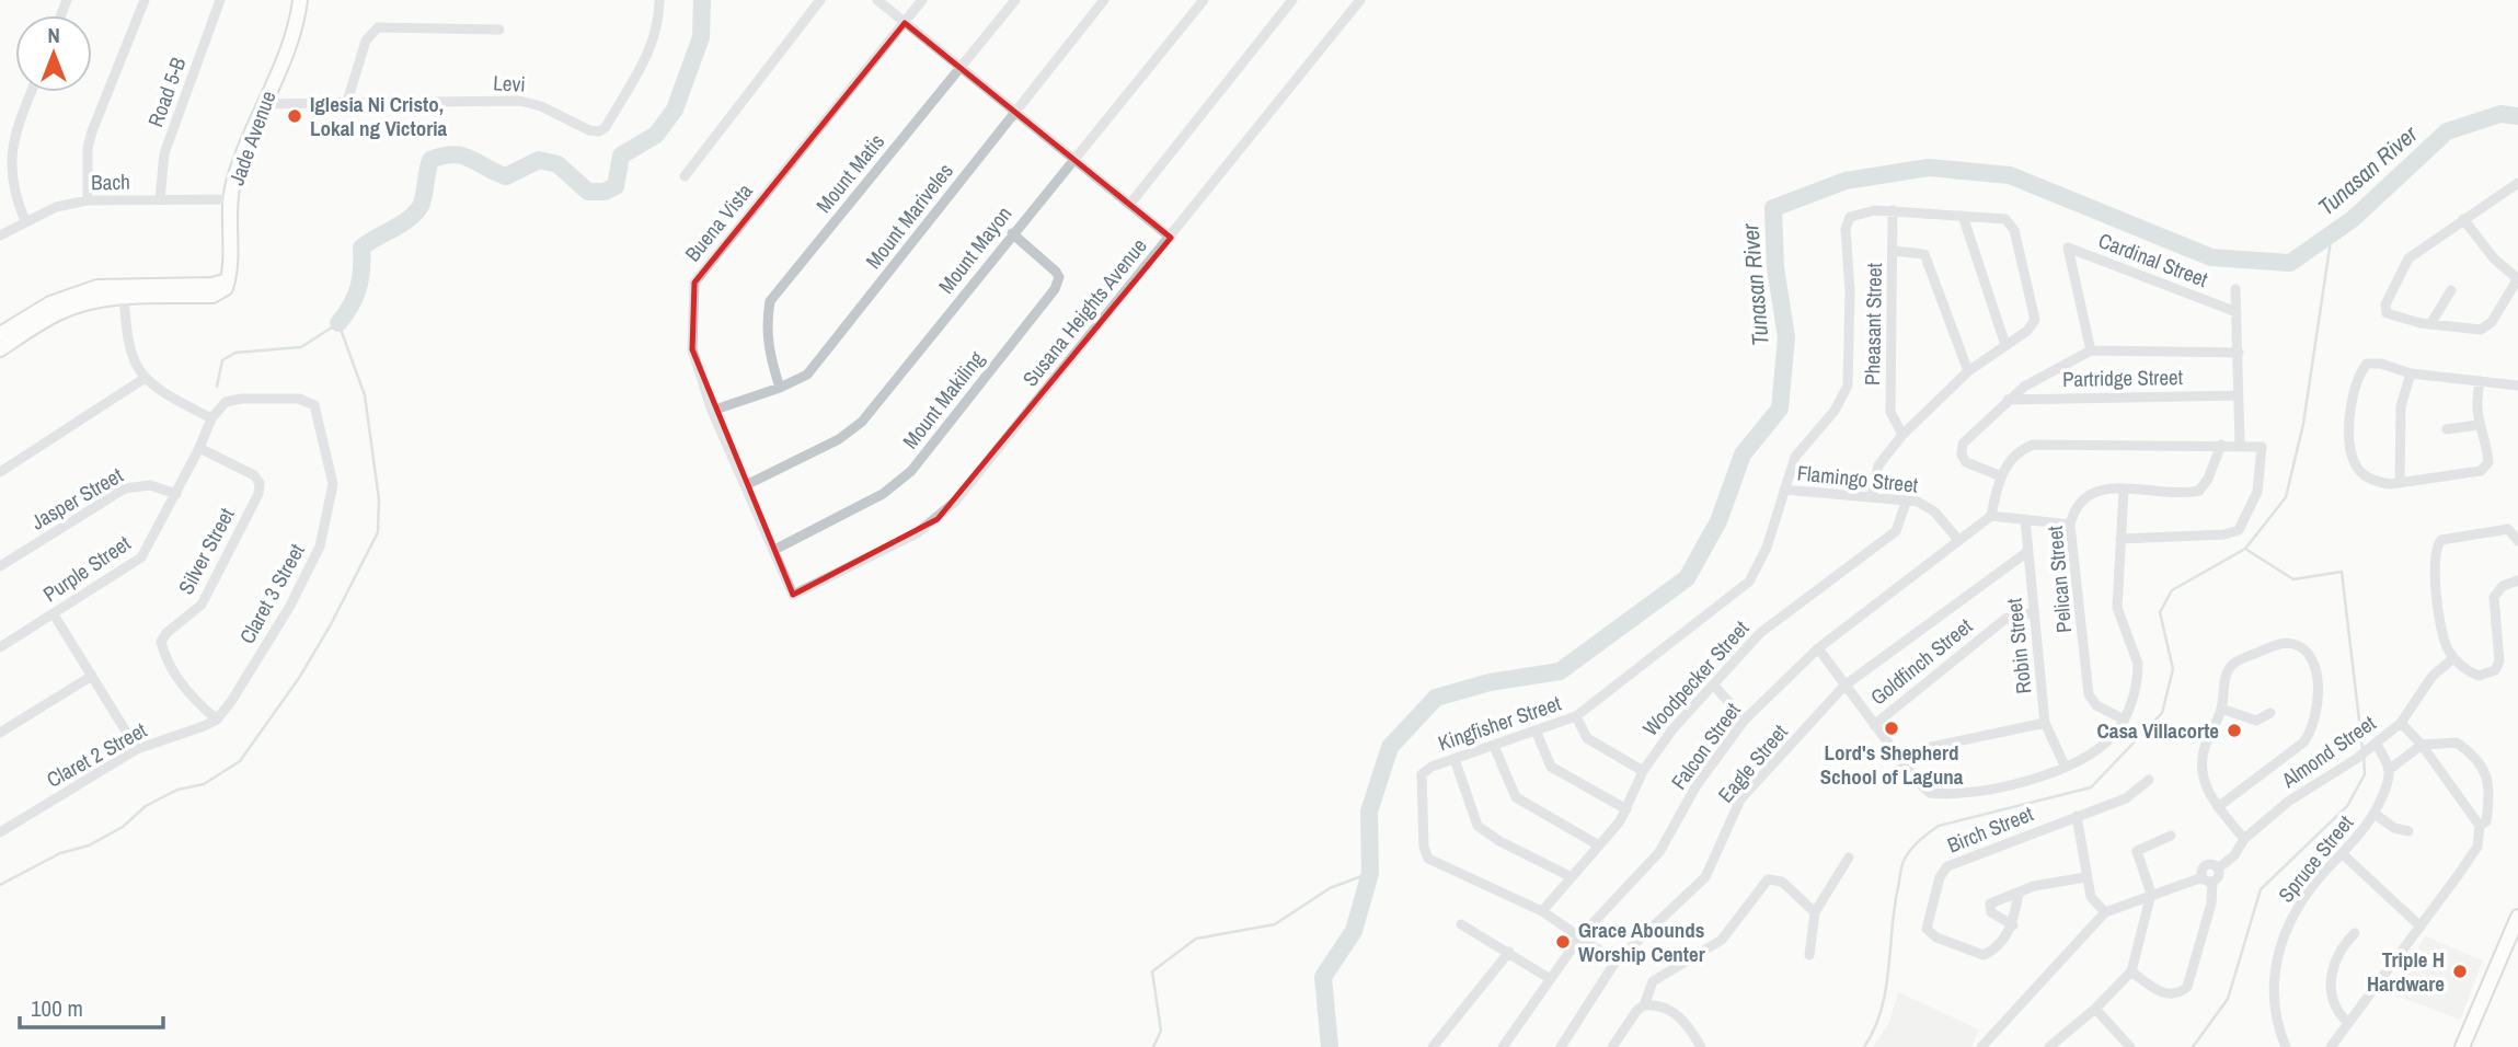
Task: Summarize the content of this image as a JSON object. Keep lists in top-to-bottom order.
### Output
{
  "streets": {
    "street": [
      "Levi",
      "Road 5-B",
      "Jade Avenue",
      "Mount Matis",
      "Bach",
      "Mount Mariveles",
      "Buena Vista",
      "Mount Mayon",
      "Cardinal Street",
      "Susana Heights Avenue",
      "Pheasant Street",
      "Partridge Street",
      "Mount Makiling",
      "Flamingo Street",
      "Jasper Street",
      "Silver Street",
      "Purple Street",
      "Pelican Street",
      "Claret 3 Street",
      "Robin Street",
      "Goldfinch Street",
      "Woodpecker Street",
      "Kingfisher Street",
      "Falcon Street",
      "Almond Street",
      "Claret 2 Street",
      "Eagle Street",
      "Birch Street",
      "Spruce Street"
    ]
  },
  "crossings": [
    ["Levi", "Jade Avenue"],
    ["Road 5-B", "Bach"],
    ["Jade Avenue", "Bach"],
    ["Mount Matis", "Mount Mariveles"],
    ["Mount Mariveles", "Buena Vista"],
    ["Buena Vista", "Mount Mayon"],
    ["Buena Vista", "Susana Heights Avenue"],
    ["Buena Vista", "Mount Makiling"],
    ["Mount Mayon", "Mount Makiling"],
    ["Pheasant Street", "Kingfisher Street"],
    ["Flamingo Street", "Woodpecker Street"],
    ["Flamingo Street", "Kingfisher Street"],
    ["Flamingo Street", "Falcon Street"],
    ["Jasper Street", "Purple Street"],
    ["Silver Street", "Purple Street"],
    ["Silver Street", "Claret 3 Street"],
    ["Silver Street", "Claret 2 Street"],
    ["Purple Street", "Claret 3 Street"],
    ["Claret 3 Street", "Claret 2 Street"],
    ["Robin Street", "Goldfinch Street"],
    ["Robin Street", "Eagle Street"],
    ["Woodpecker Street", "Kingfisher Street"],
    ["Kingfisher Street", "Falcon Street"],
    ["Kingfisher Street", "Eagle Street"]
  ],
  "water": ["Tunasan River"],
  "places": [
    "Iglesia Ni Cristo, Lokal ng Victoria",
    "Lord's Shepherd School of Laguna",
    "Casa Villacorte",
    "Grace Abounds Worship Center",
    "Triple H Hardware"
  ],
  "scale_bar": "100 m",
  "north": "top"
}
